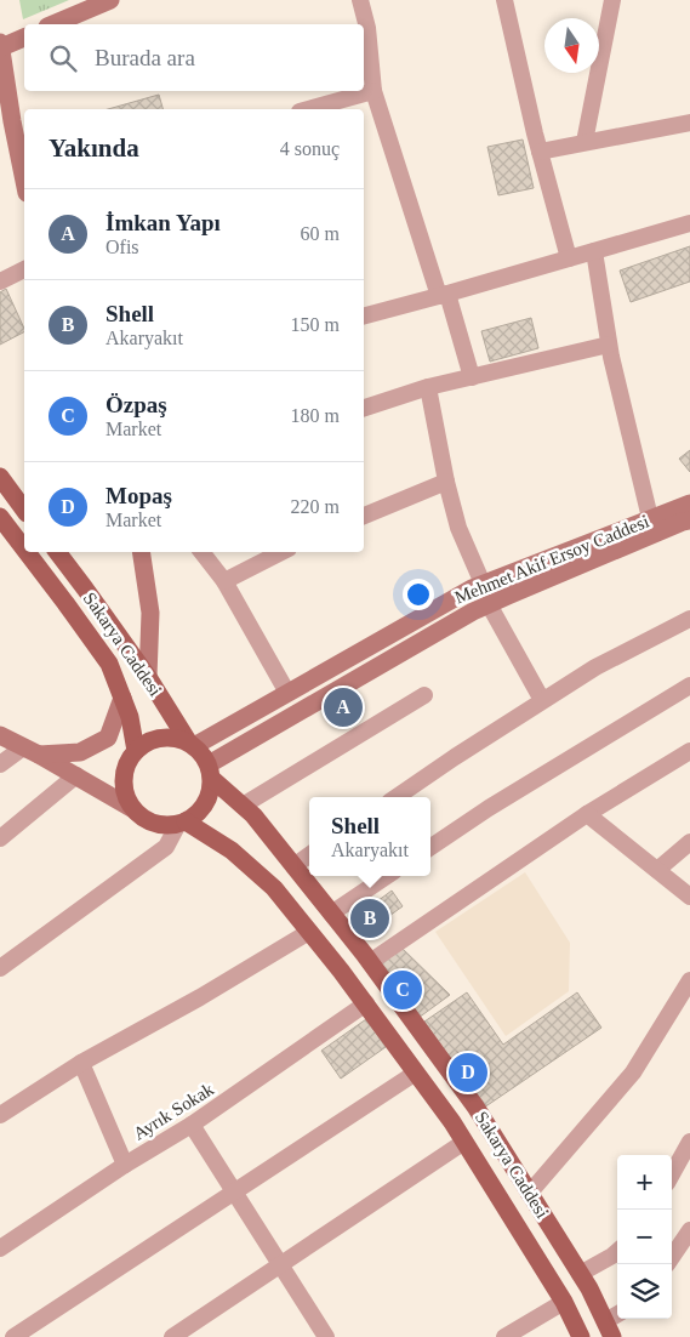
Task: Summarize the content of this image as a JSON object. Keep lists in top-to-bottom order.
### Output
{
  "streets": {
    "main road": ["Mehmet Akif Ersoy Caddesi", "Sakarya Caddesi"],
    "street": ["Ayrık Sokak"]
  },
  "crossings": [
    ["Mehmet Akif Ersoy Caddesi", "Sakarya Caddesi"],
    ["Sakarya Caddesi", "Ayrık Sokak"]
  ],
  "north": "bottom",
  "page": {
    "search": "Burada ara",
    "heading": ["Yakında", "4 sonuç"],
    "list": [
      {
        "mark": "A",
        "name": "İmkan Yapı",
        "note": "Ofis",
        "value": "60 m"
      },
      {
        "mark": "B",
        "name": "Shell",
        "note": "Akaryakıt",
        "value": "150 m"
      },
      {
        "mark": "C",
        "name": "Özpaş",
        "note": "Market",
        "value": "180 m"
      },
      {
        "mark": "D",
        "name": "Mopaş",
        "note": "Market",
        "value": "220 m"
      }
    ],
    "pins": [
      "A",
      "B",
      "C",
      "D"
    ],
    "popup": ["Shell", "Akaryakıt"],
    "map_buttons": ["+", "−"]
  }
}
